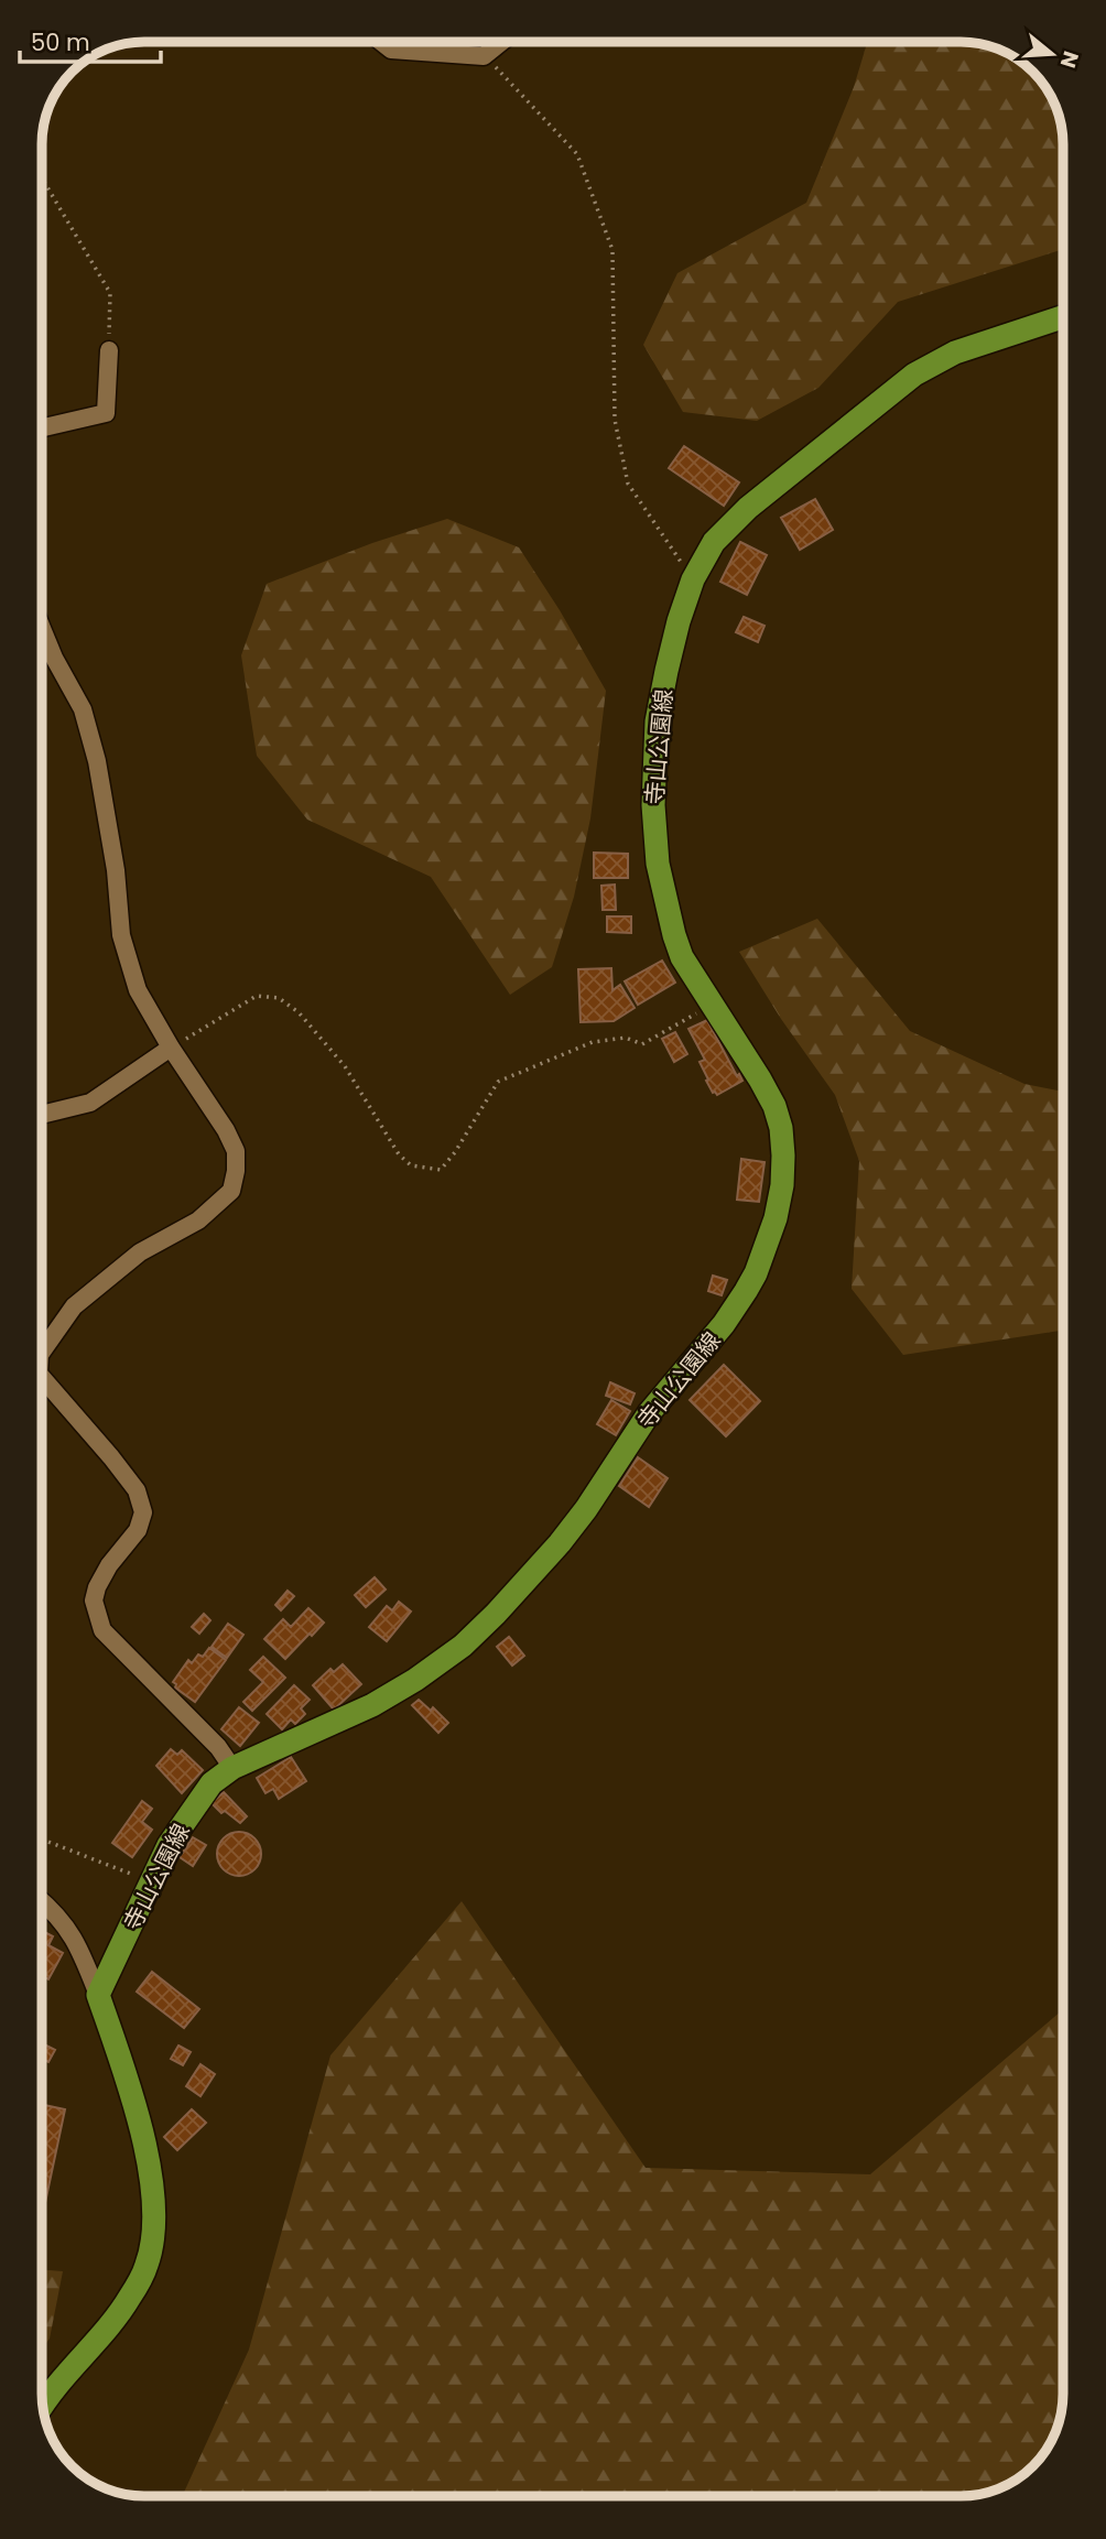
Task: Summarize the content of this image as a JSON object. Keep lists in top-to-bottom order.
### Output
{
  "streets": {
    "main road": ["寺山公園線"]
  },
  "scale_bar": "50 m",
  "north": "right"
}
